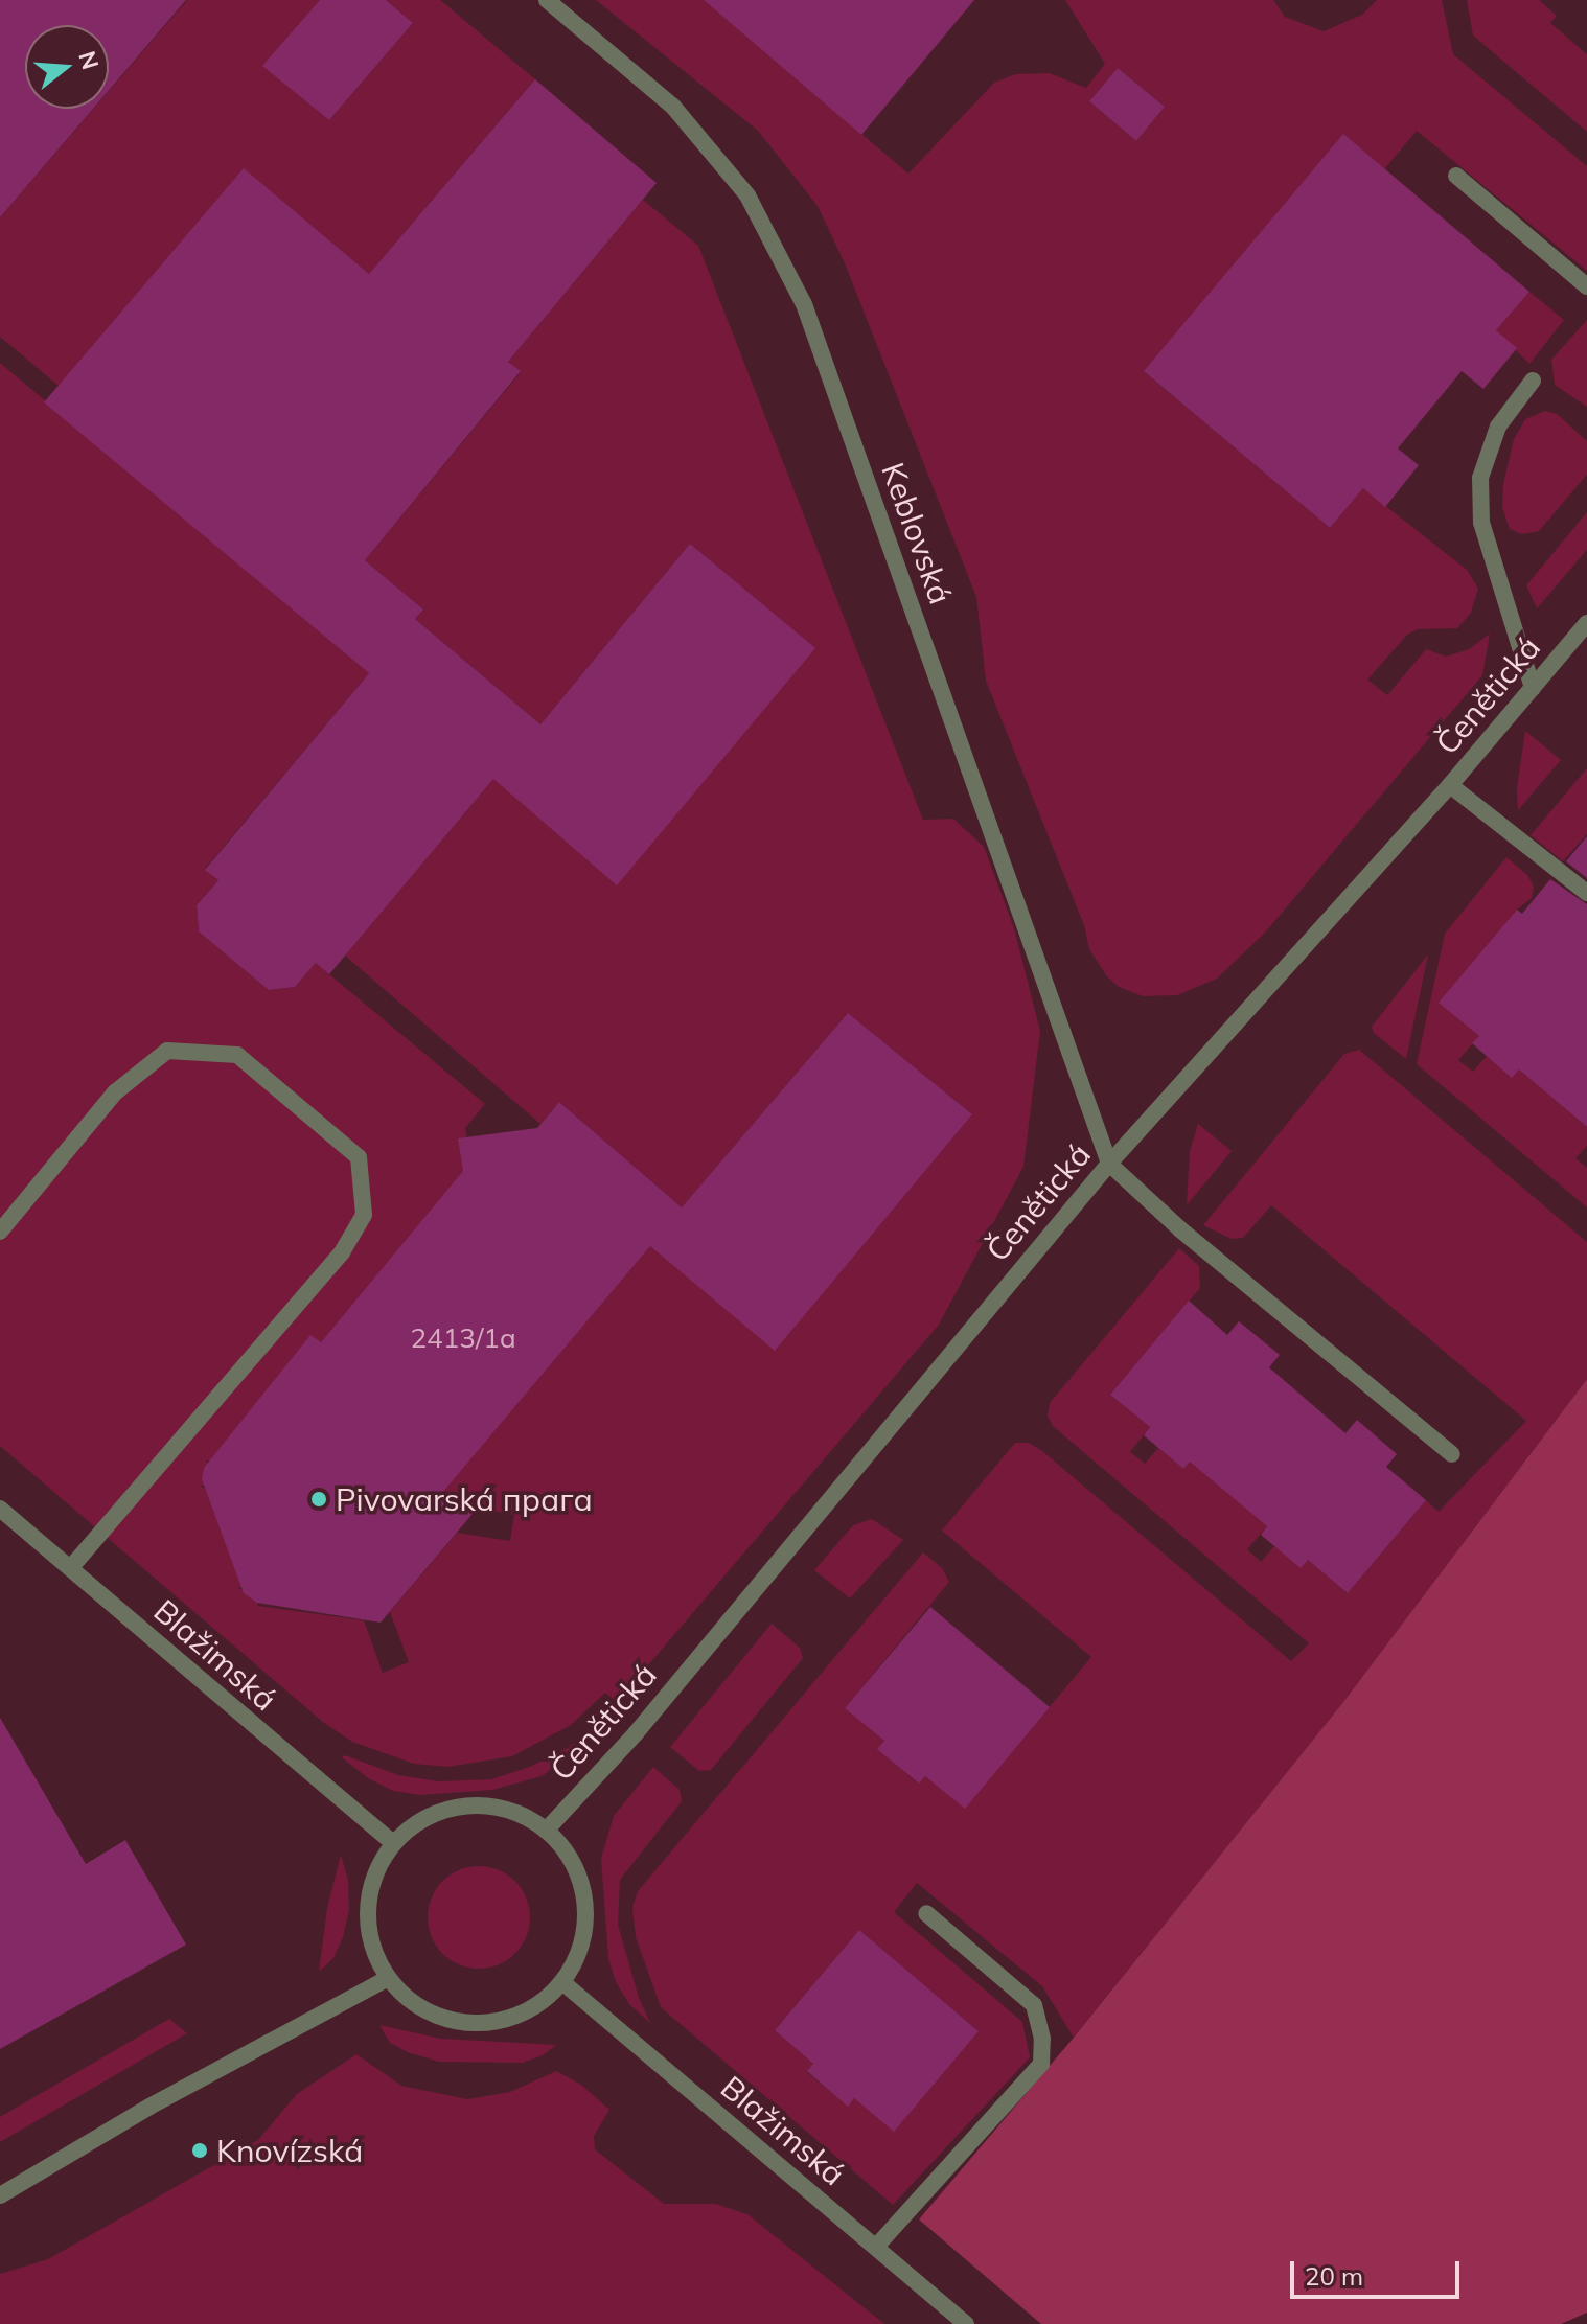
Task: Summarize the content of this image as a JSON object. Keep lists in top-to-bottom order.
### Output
{
  "streets": {
    "street": ["Keblovská", "Čenětická", "Blažimská"]
  },
  "crossings": [
    ["Keblovská", "Čenětická"],
    ["Čenětická", "Blažimská"]
  ],
  "places": ["Pivovarská прага", "Knovízská"],
  "house_numbers": ["2413/1a"],
  "scale_bar": "20 m",
  "north": "right"
}
